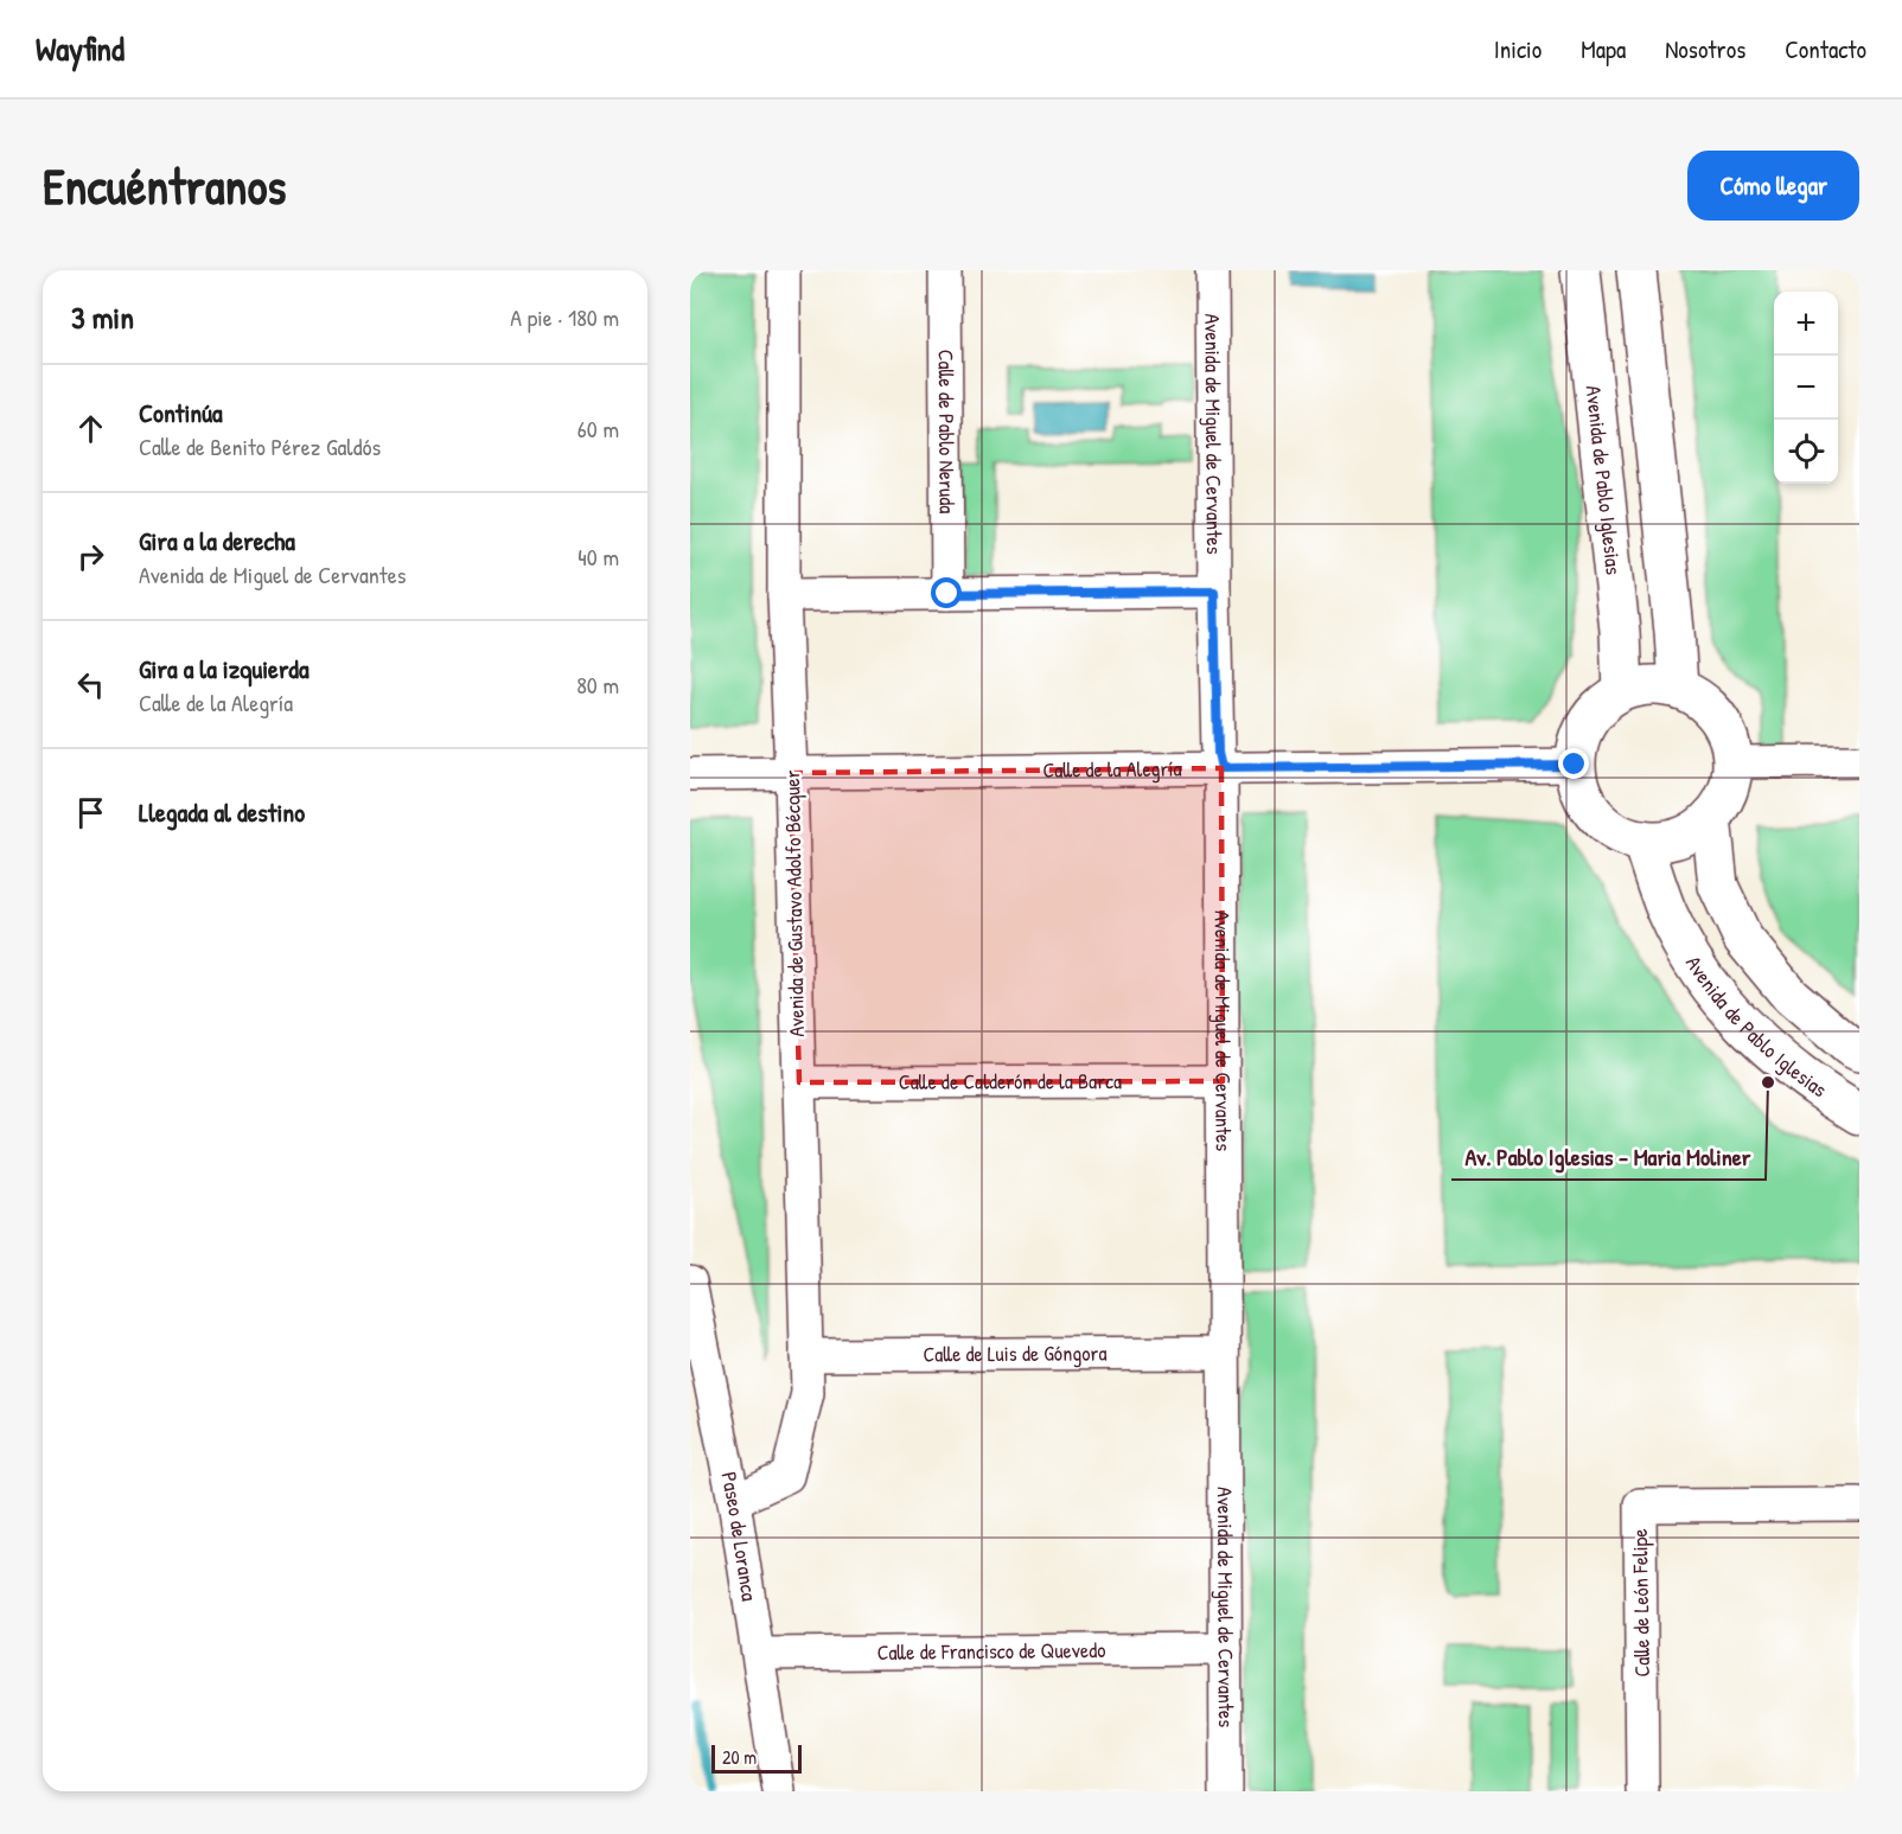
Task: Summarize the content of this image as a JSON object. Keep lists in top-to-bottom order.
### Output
{
  "streets": {
    "main road": ["Avenida de Pablo Iglesias"],
    "street": [
      "Calle de Pablo Neruda",
      "Avenida de Miguel de Cervantes",
      "Calle de la Alegría",
      "Avenida de Gustavo Adolfo Bécquer",
      "Calle de Calderón de la Barca",
      "Calle de Luis de Góngora",
      "Paseo de Loranca",
      "Calle de León Felipe",
      "Calle de Francisco de Quevedo"
    ]
  },
  "crossings": [
    ["Avenida de Miguel de Cervantes", "Calle de la Alegría"],
    ["Avenida de Miguel de Cervantes", "Calle de Calderón de la Barca"],
    ["Avenida de Miguel de Cervantes", "Calle de Luis de Góngora"],
    ["Avenida de Miguel de Cervantes", "Calle de Francisco de Quevedo"],
    ["Avenida de Pablo Iglesias", "Calle de la Alegría"],
    ["Calle de la Alegría", "Avenida de Gustavo Adolfo Bécquer"],
    ["Avenida de Gustavo Adolfo Bécquer", "Calle de Calderón de la Barca"],
    ["Avenida de Gustavo Adolfo Bécquer", "Calle de Luis de Góngora"],
    ["Avenida de Gustavo Adolfo Bécquer", "Paseo de Loranca"],
    ["Paseo de Loranca", "Calle de Francisco de Quevedo"]
  ],
  "places": ["Av. Pablo Iglesias - Maria Moliner"],
  "scale_bar": "20 m",
  "page": {
    "header": "Wayfind",
    "nav": [
      "Inicio",
      "Mapa",
      "Nosotros",
      "Contacto"
    ],
    "buttons": "Cómo llegar",
    "title": "Encuéntranos",
    "heading": ["3 min", "A pie · 180 m"],
    "map_buttons": ["+", "−"],
    "list": [
      ["Continúa", "Calle de Benito Pérez Galdós", "60 m"],
      ["Gira a la derecha", "Avenida de Miguel de Cervantes", "40 m"],
      ["Gira a la izquierda", "Calle de la Alegría", "80 m"],
      "Llegada al destino"
    ],
    "scale": "20 m"
  }
}
